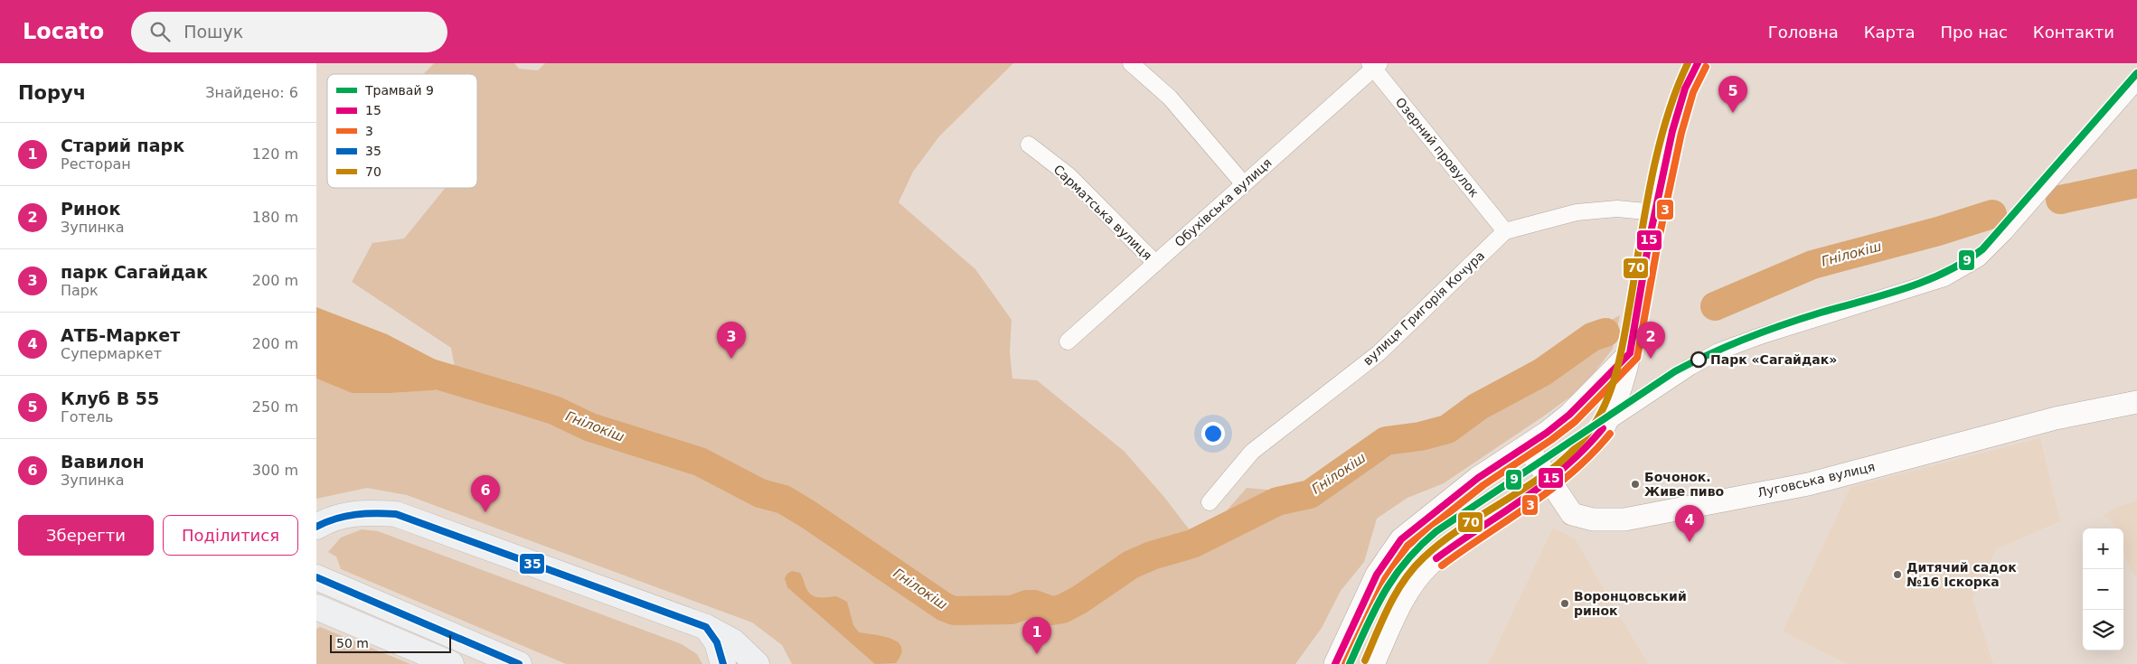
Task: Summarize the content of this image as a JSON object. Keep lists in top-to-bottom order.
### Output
{
  "streets": {
    "main road": ["Луговська вулиця"],
    "street": [
      "Озерний провулок",
      "Обухівська вулиця",
      "Сарматська вулиця",
      "вулиця Григорія Кочура"
    ]
  },
  "crossings": [
    ["Озерний провулок", "Обухівська вулиця"],
    ["Озерний провулок", "вулиця Григорія Кочура"],
    ["Обухівська вулиця", "Сарматська вулиця"]
  ],
  "water": ["Гнілокіш"],
  "places": [
    "Парк «Сагайдак»",
    "Бочонок. Живе пиво",
    "Дитячий садок №16 Іскорка",
    "Воронцовський ринок"
  ],
  "lines": [
    "transit line 15",
    "transit line 70",
    "transit line 3",
    "tram line 9",
    "transit line 35"
  ],
  "legend": [
    "Трамвай 9",
    "15",
    "3",
    "35",
    "70"
  ],
  "scale_bar": "50 m",
  "page": {
    "header": "Locato",
    "search": "Пошук",
    "nav": [
      "Головна",
      "Карта",
      "Про нас",
      "Контакти"
    ],
    "heading": ["Поруч", "Знайдено: 6"],
    "pins": [
      "5",
      "2",
      "3",
      "6",
      "4",
      "1"
    ],
    "list": [
      {
        "mark": "1",
        "name": "Старий парк",
        "note": "Ресторан",
        "value": "120 m"
      },
      {
        "mark": "2",
        "name": "Ринок",
        "note": "Зупинка",
        "value": "180 m"
      },
      {
        "mark": "3",
        "name": "парк Сагайдак",
        "note": "Парк",
        "value": "200 m"
      },
      {
        "mark": "4",
        "name": "АТБ-Маркет",
        "note": "Супермаркет",
        "value": "200 m"
      },
      {
        "mark": "5",
        "name": "Клуб В 55",
        "note": "Готель",
        "value": "250 m"
      },
      {
        "mark": "6",
        "name": "Вавилон",
        "note": "Зупинка",
        "value": "300 m"
      }
    ],
    "buttons": ["Зберегти", "Поділитися"],
    "map_buttons": ["+", "−"],
    "scale": "50 m"
  }
}
